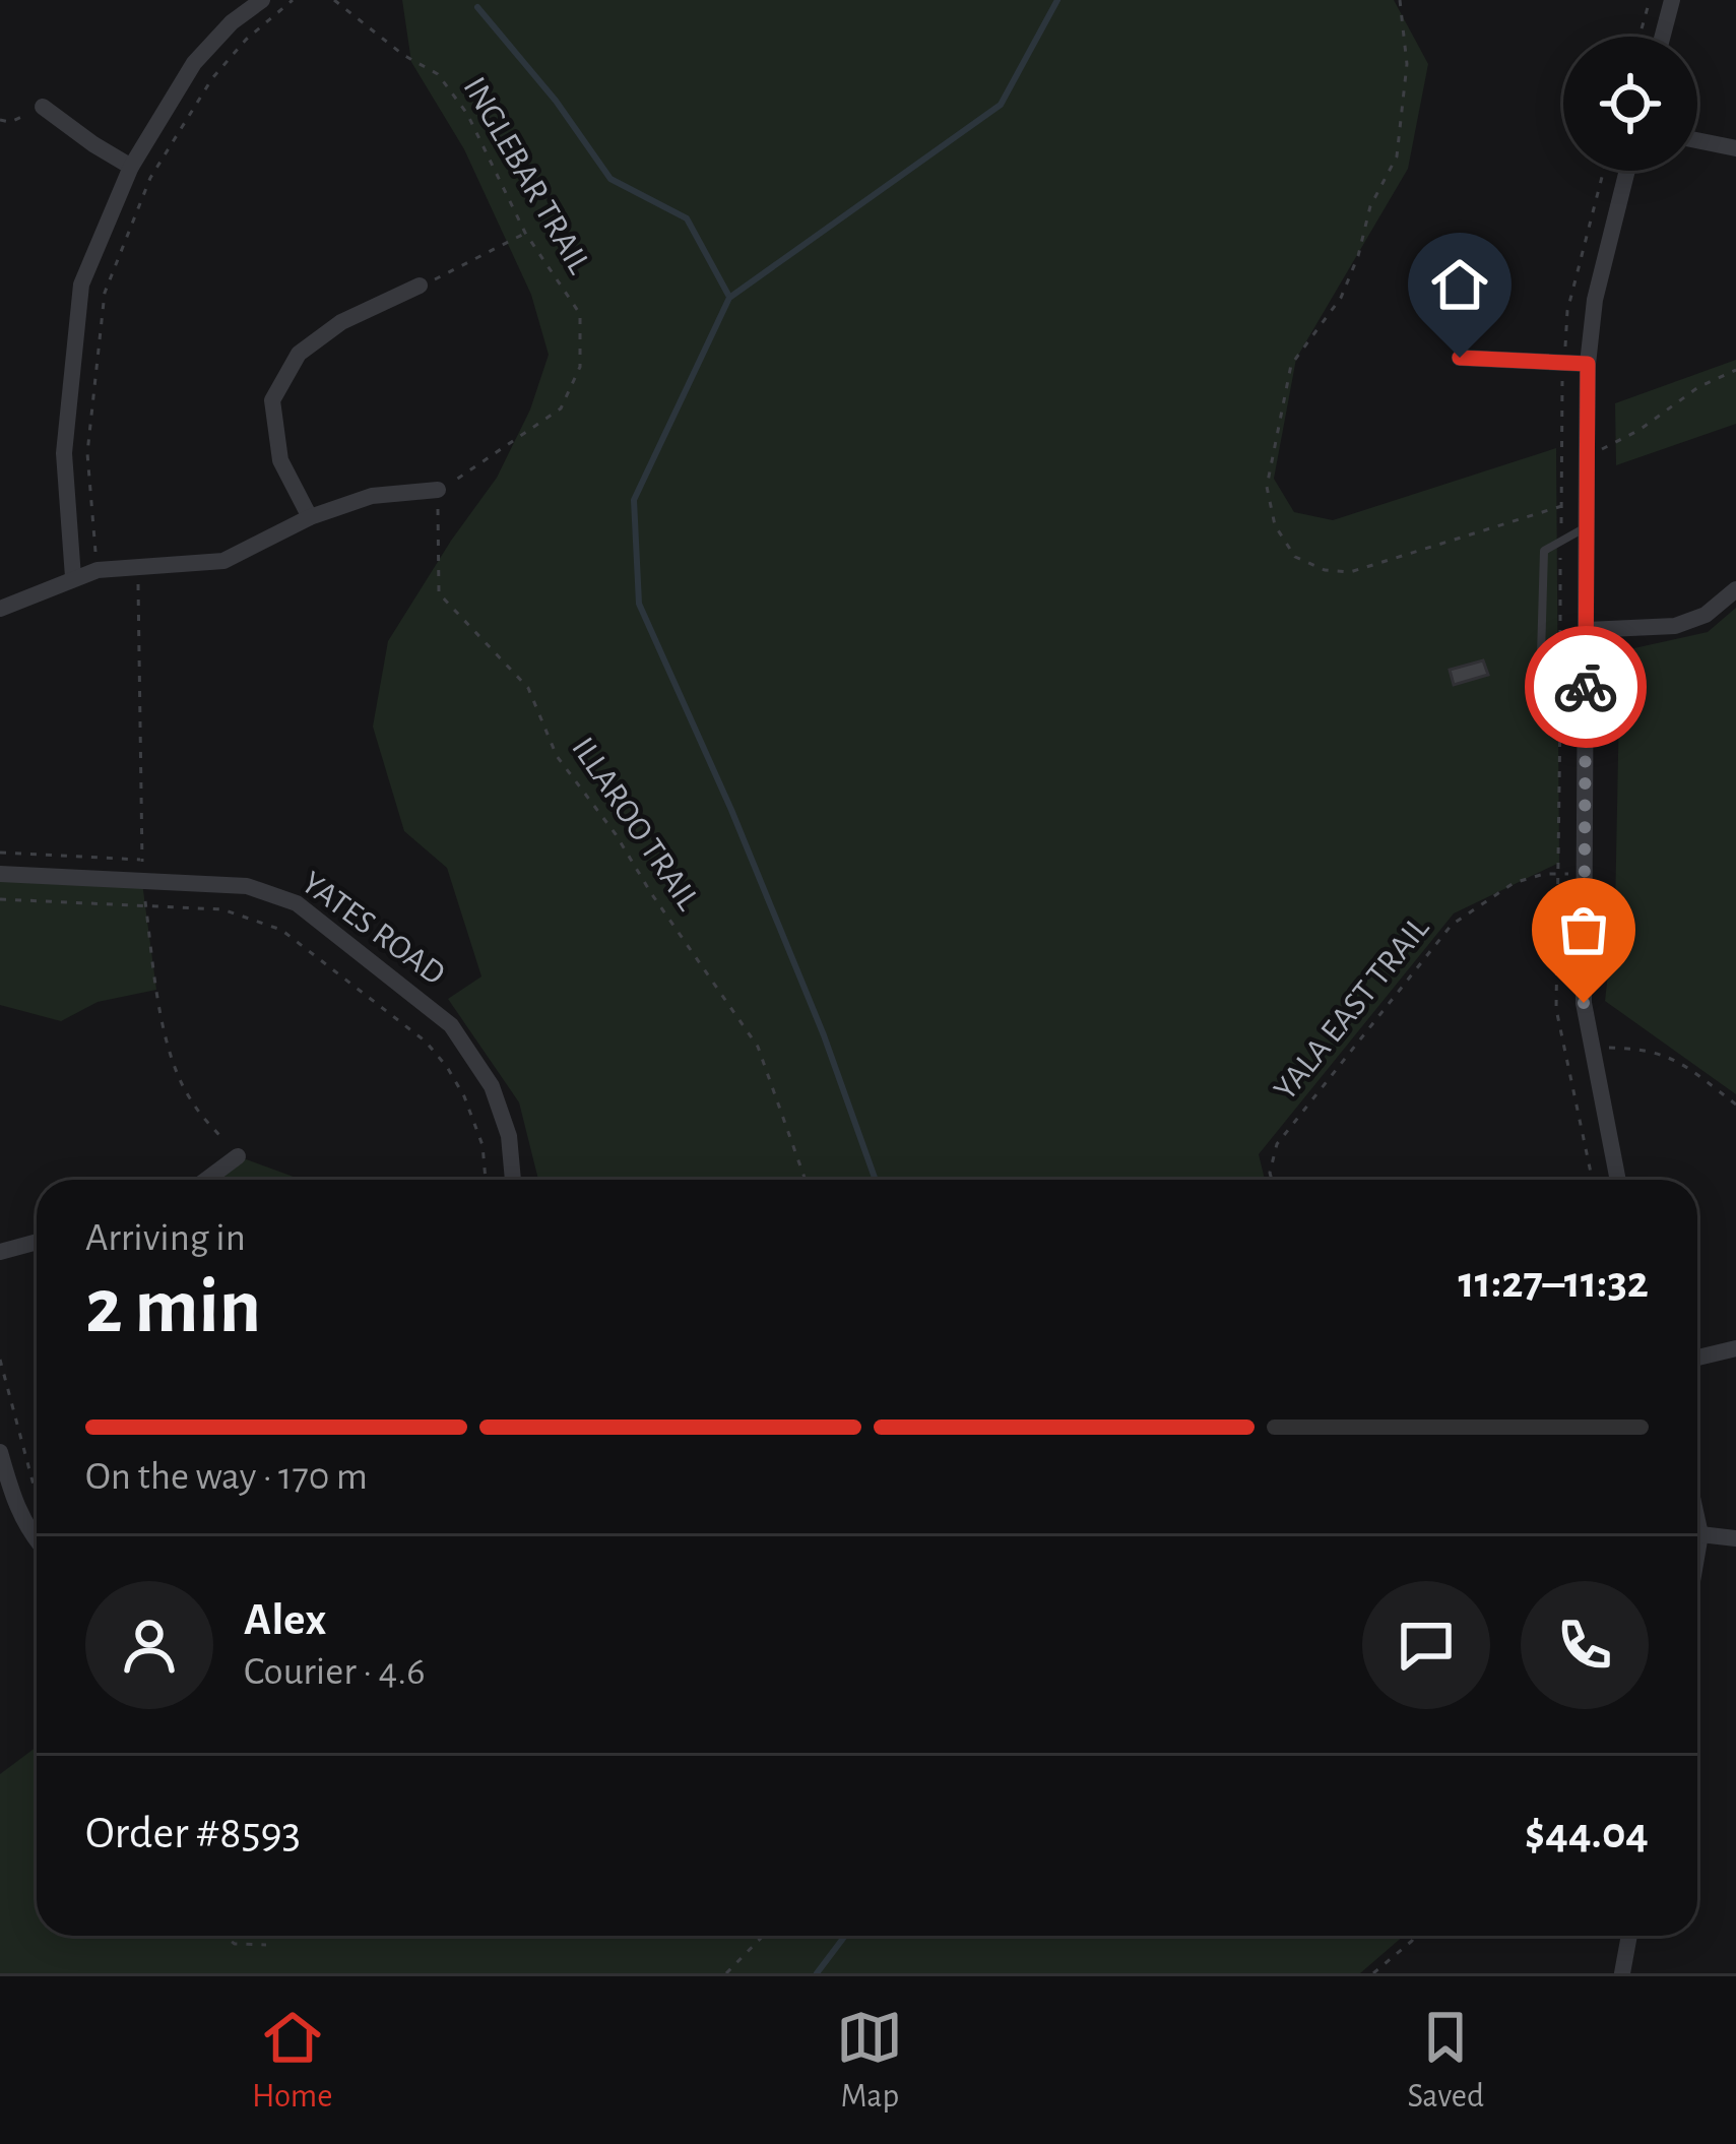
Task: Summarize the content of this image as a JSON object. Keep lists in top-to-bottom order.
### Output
{
  "streets": {
    "street": ["YATES ROAD"],
    "path": ["INGLEBAR TRAIL", "ILLAROO TRAIL", "YALA EAST TRAIL"]
  },
  "crossings": [
    ["INGLEBAR TRAIL", "ILLAROO TRAIL"]
  ],
  "page": {
    "heading": ["2 min", "Arriving in", "11:27–11:32"],
    "panel": [
      "Alex",
      "Courier · 4.6",
      "Order #8593",
      "$44.04"
    ],
    "bar": "On the way · 170 m",
    "tabs": ["Home", "Map", "Saved"]
  }
}
